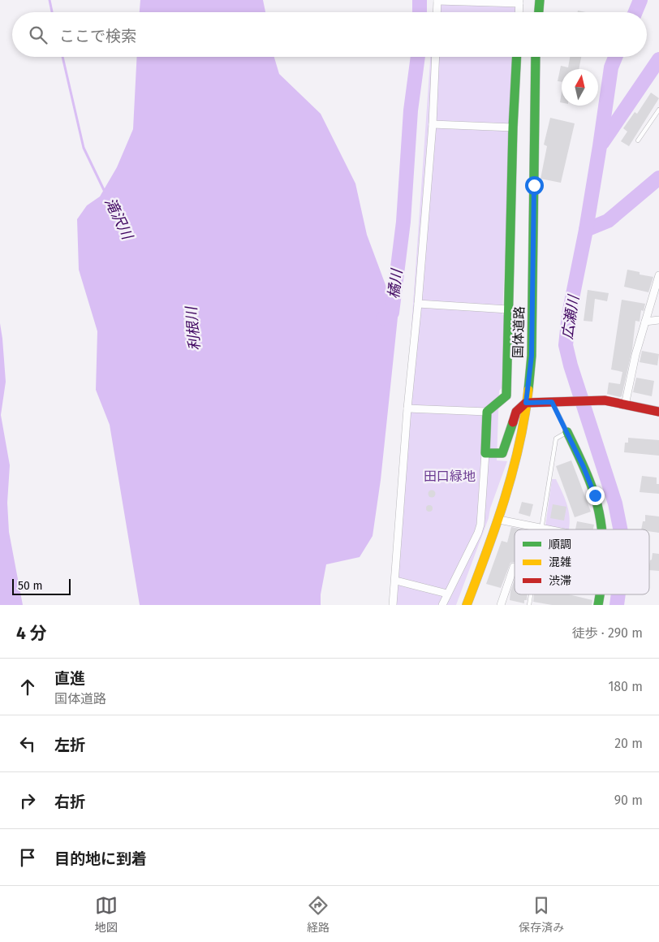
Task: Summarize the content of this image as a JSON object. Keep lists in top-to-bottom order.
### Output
{
  "streets": {
    "street": ["国体道路"]
  },
  "water": [
    "滝沢川",
    "橘川",
    "広瀬川",
    "利根川"
  ],
  "parks": ["田口緑地"],
  "legend": ["順調", "混雑", "渋滞"],
  "scale_bar": "50 m",
  "north": "top",
  "page": {
    "search": "ここで検索",
    "scale": "50 m",
    "heading": ["4 分", "徒歩 · 290 m"],
    "list": [
      ["直進", "国体道路", "180 m"],
      ["左折", "20 m"],
      ["右折", "90 m"],
      "目的地に到着"
    ],
    "nav": ["地図", "経路", "保存済み"]
  }
}
